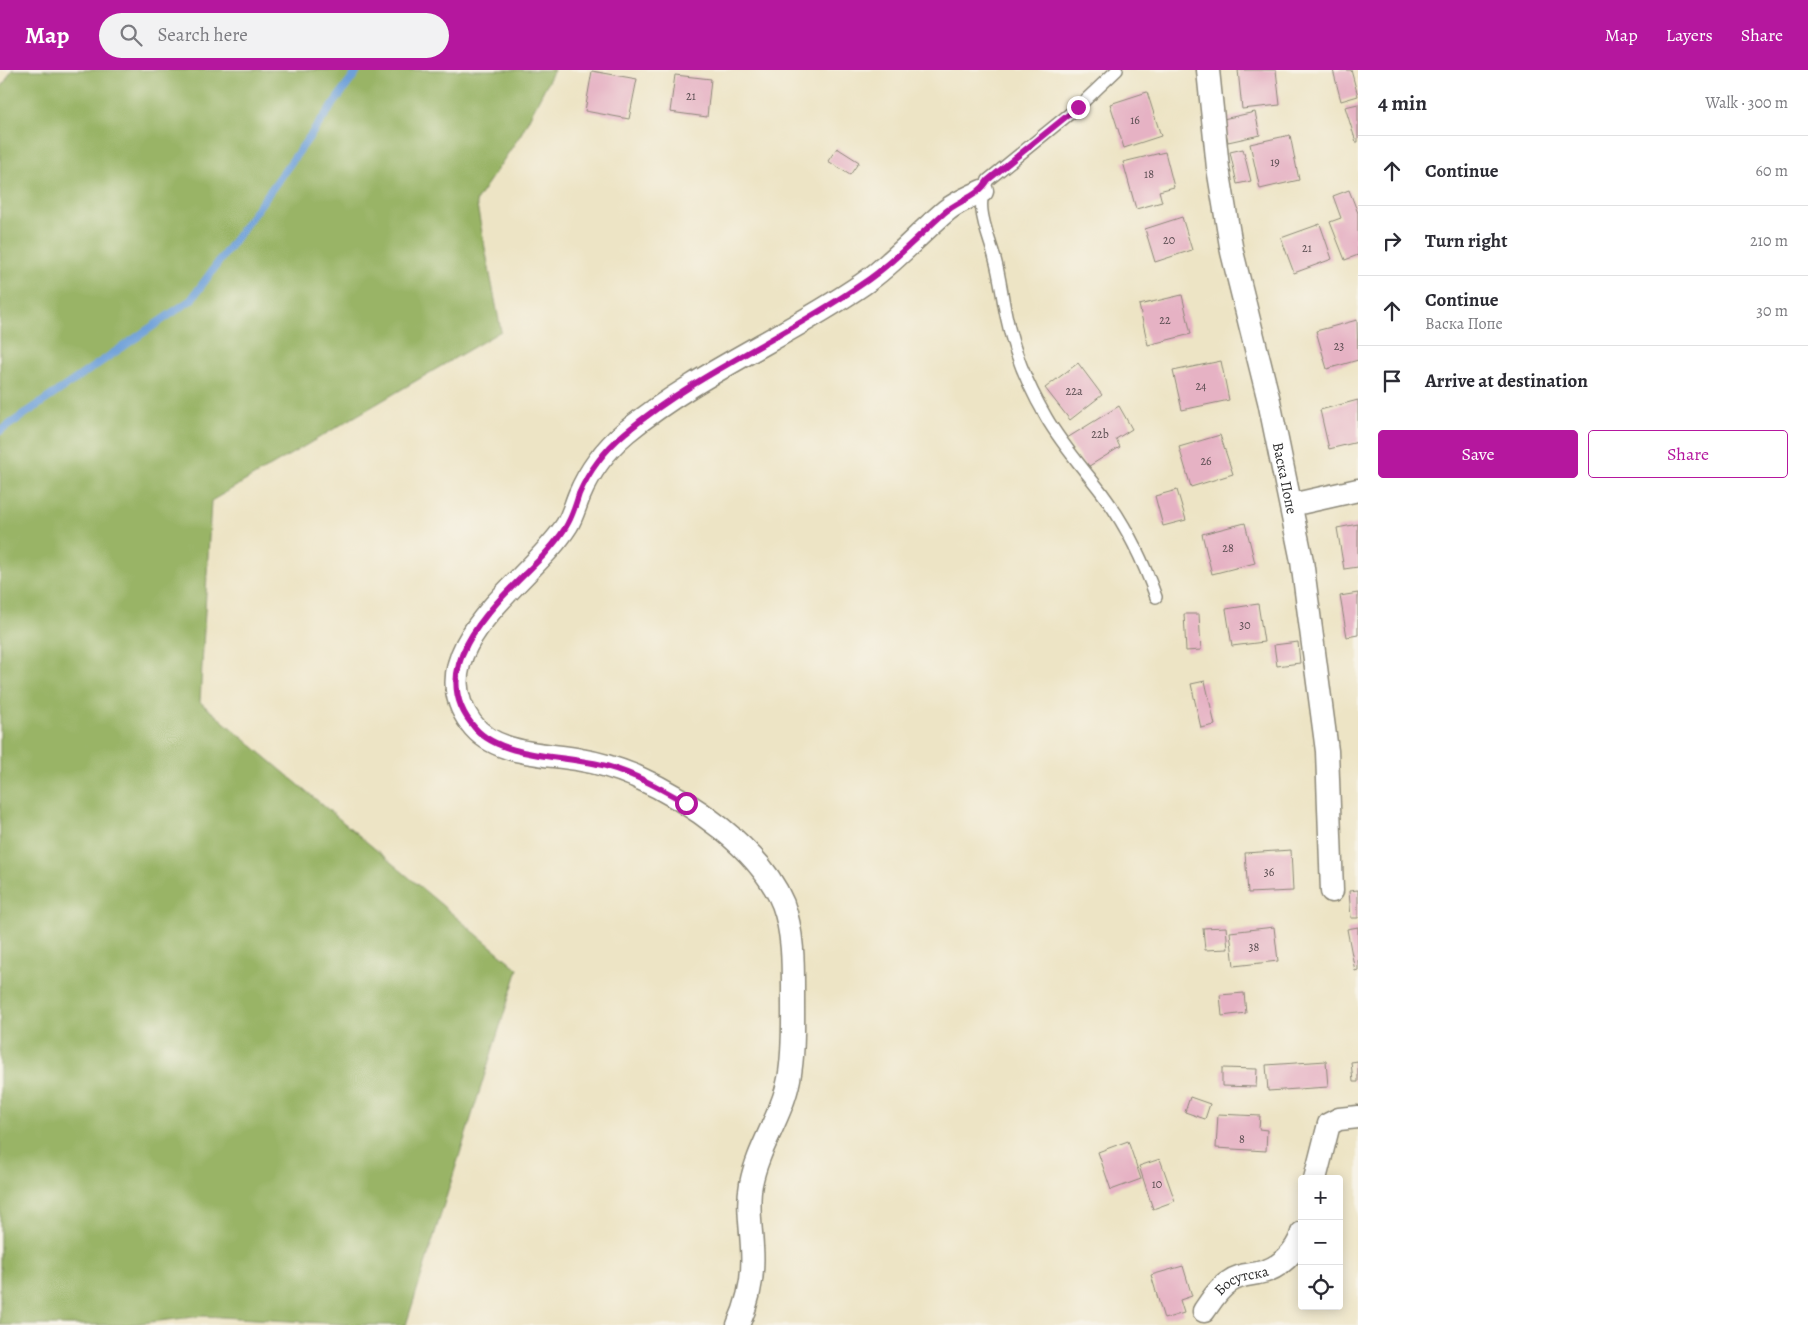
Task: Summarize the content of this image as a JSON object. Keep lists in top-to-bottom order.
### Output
{
  "streets": {
    "street": ["Васка Попе", "Босутска"]
  },
  "house_numbers": [
    "21",
    "16",
    "19",
    "18",
    "20",
    "21",
    "22",
    "23",
    "24",
    "22a",
    "22b",
    "26",
    "28",
    "30",
    "36",
    "38",
    "8",
    "10"
  ],
  "page": {
    "header": "Map",
    "search": "Search here",
    "nav": ["Map", "Layers", "Share"],
    "heading": ["4 min", "Walk · 300 m"],
    "list": [
      ["Continue", "60 m"],
      ["Turn right", "210 m"],
      ["Continue", "Васка Попе", "30 m"],
      "Arrive at destination"
    ],
    "buttons": ["Save", "Share"],
    "map_buttons": ["+", "−"]
  }
}
